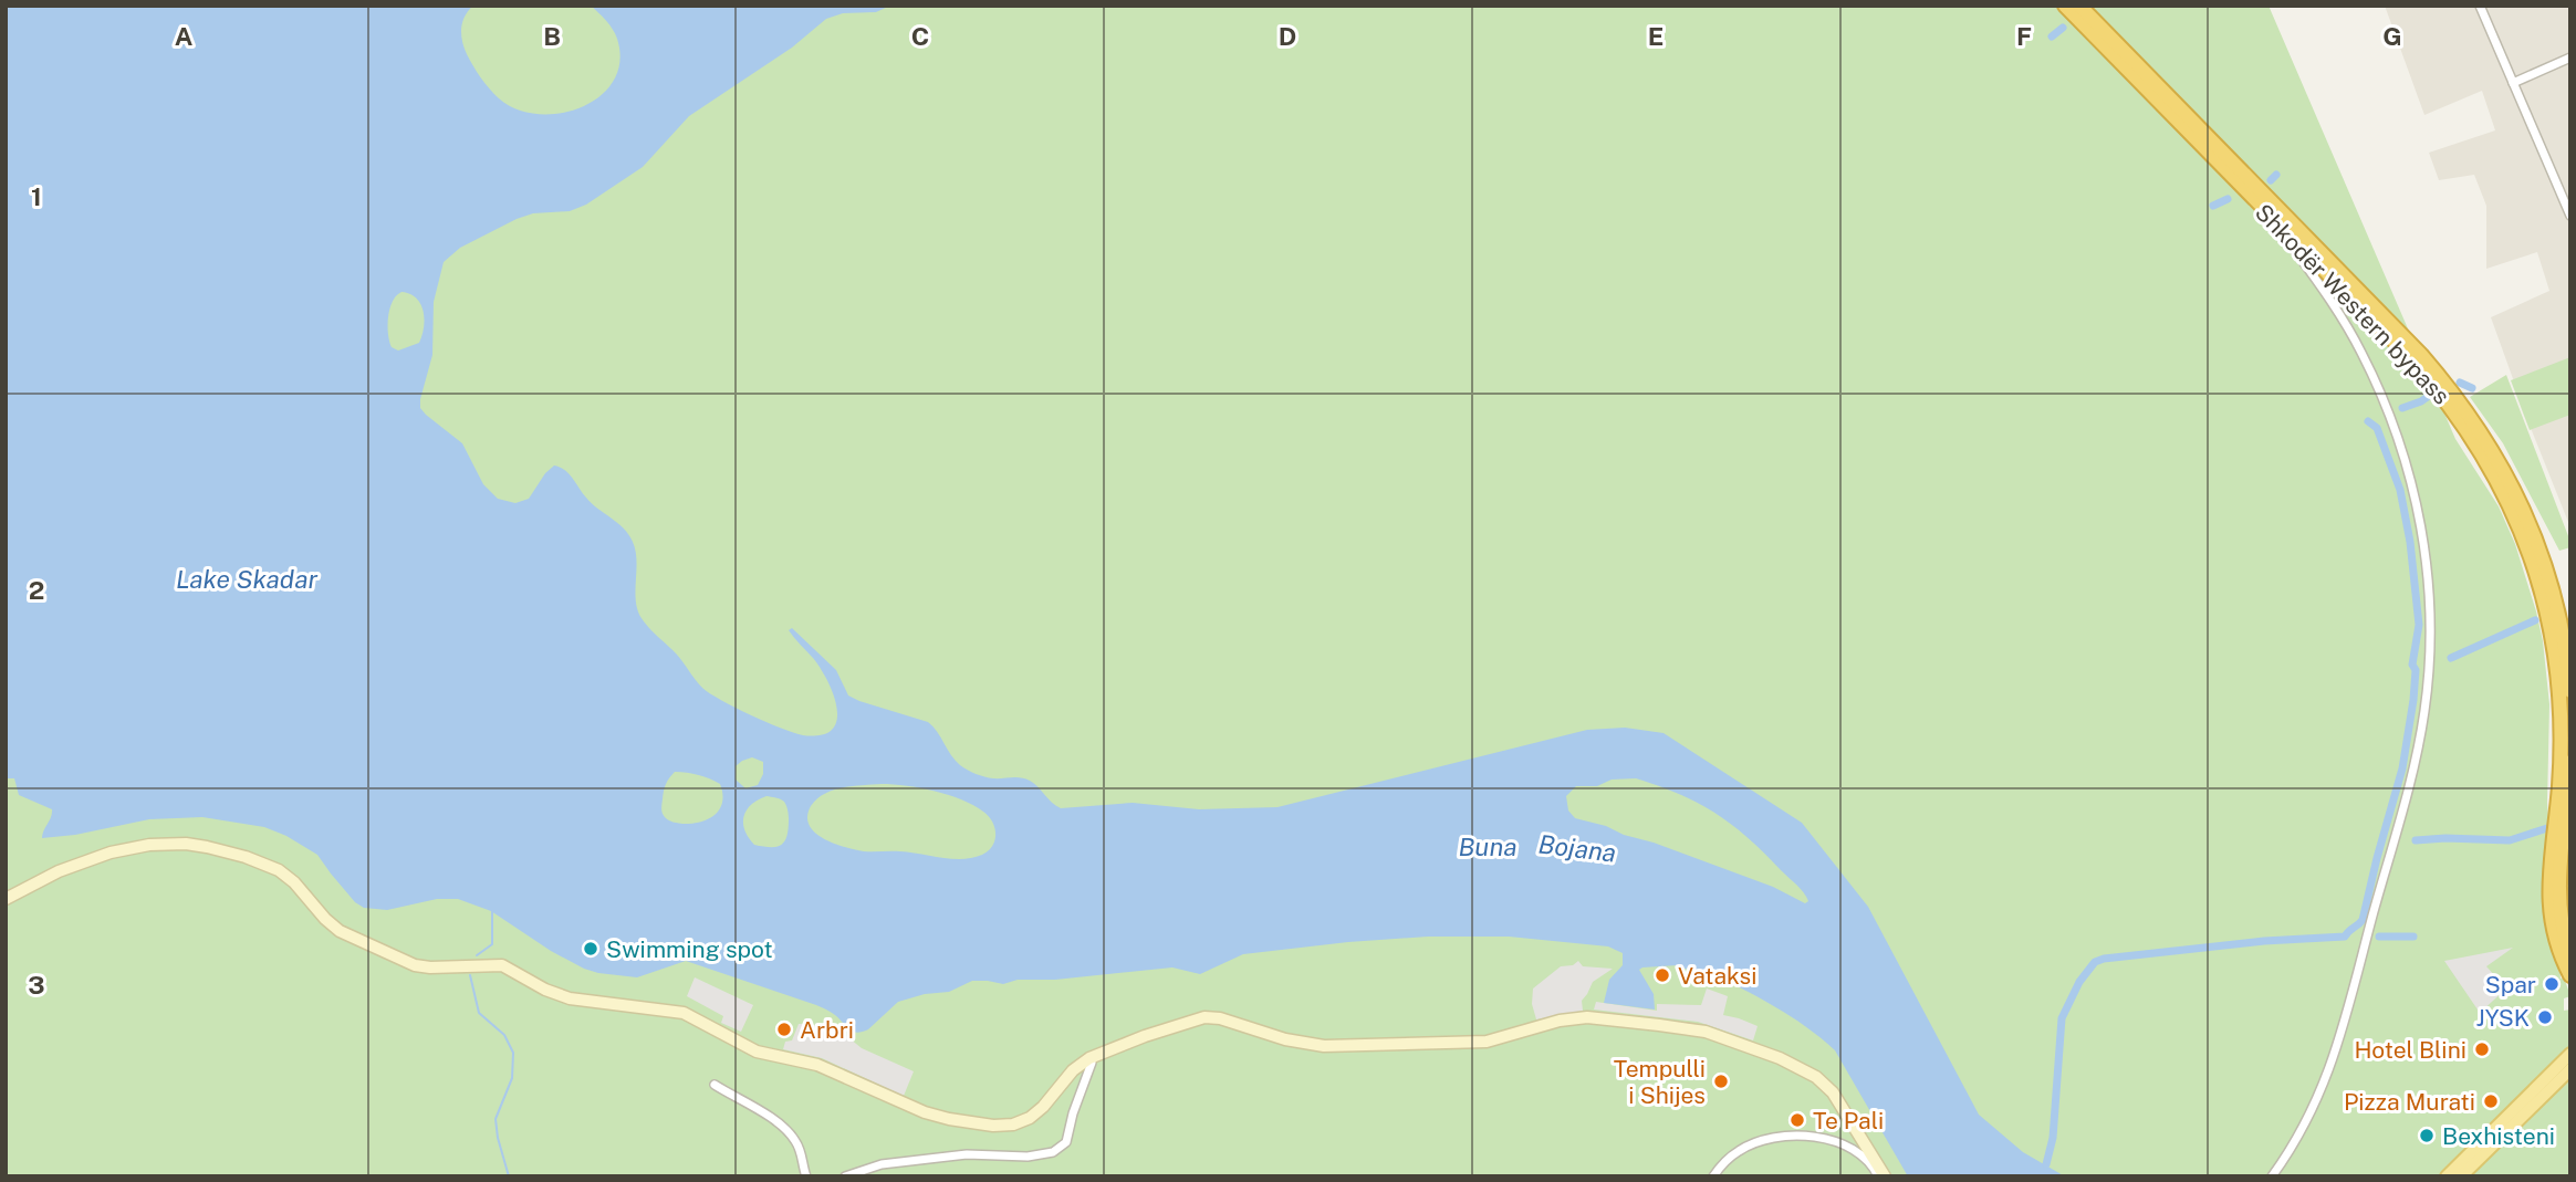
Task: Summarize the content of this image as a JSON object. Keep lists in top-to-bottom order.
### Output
{
  "streets": {
    "highway": ["Shkodër Western bypass"]
  },
  "water": ["Lake Skadar", "Buna", "Bojana"],
  "places": [
    "Swimming spot",
    "Vataksi",
    "Spar",
    "JYSK",
    "Arbri",
    "Hotel Blini",
    "Tempulli i Shijes",
    "Pizza Murati",
    "Te Pali",
    "Bexhisteni"
  ],
  "grid": {
    "columns": [
      "A",
      "B",
      "C",
      "D",
      "E",
      "F",
      "G"
    ],
    "rows": ["1", "2", "3"]
  }
}
